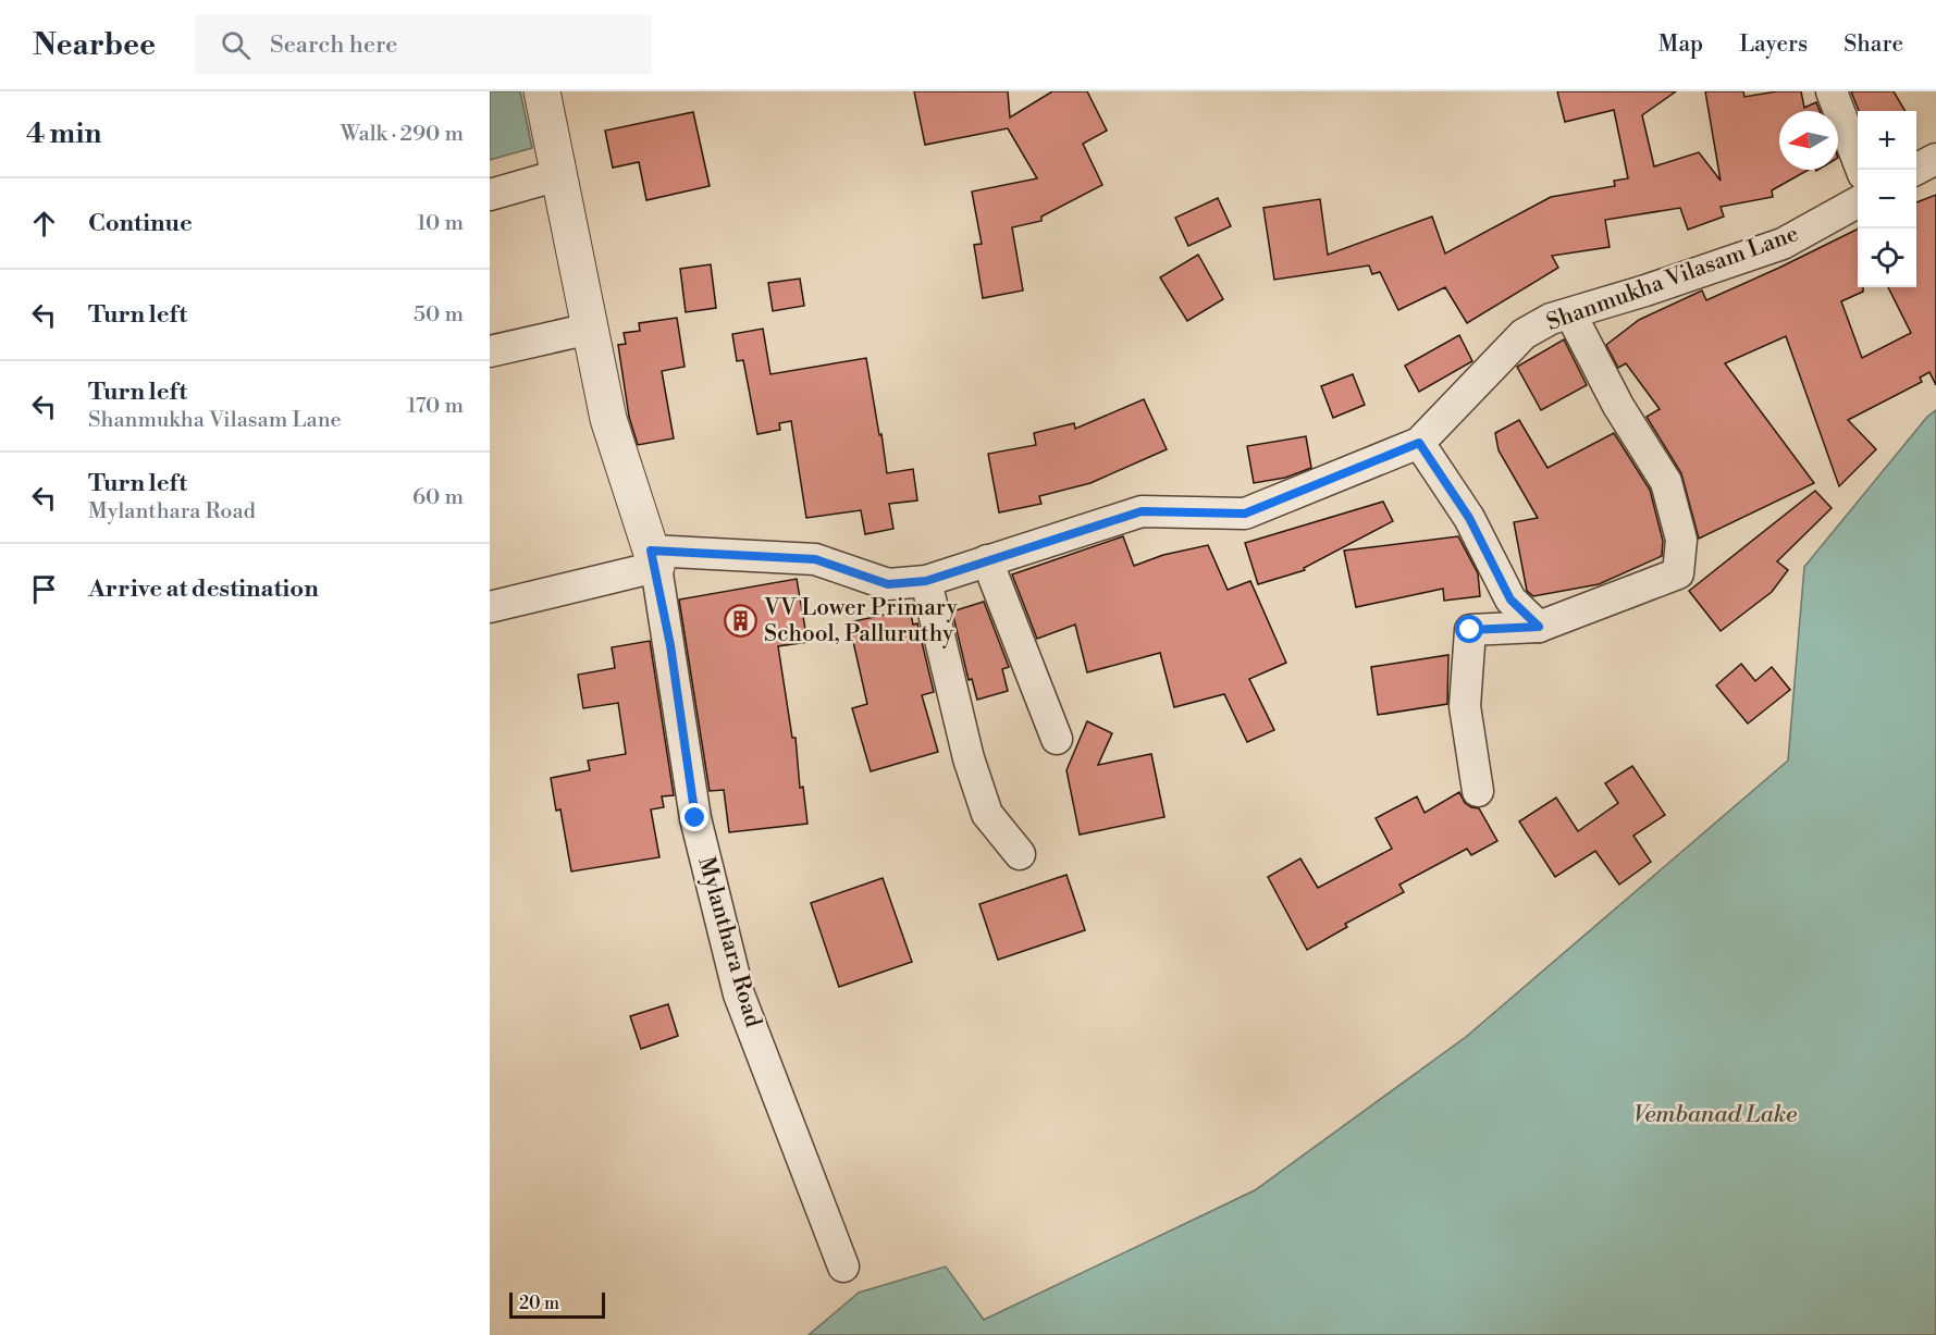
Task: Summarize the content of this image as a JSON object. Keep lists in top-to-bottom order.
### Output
{
  "streets": {
    "street": ["Shanmukha Vilasam Lane", "Mylanthara Road"]
  },
  "crossings": [
    ["Shanmukha Vilasam Lane", "Mylanthara Road"]
  ],
  "water": ["Vembanad Lake"],
  "places": {
    "building": ["VV Lower Primary School, Palluruthy"]
  },
  "scale_bar": "20 m",
  "north": "left",
  "page": {
    "header": "Nearbee",
    "search": "Search here",
    "nav": ["Map", "Layers", "Share"],
    "heading": ["4 min", "Walk · 290 m"],
    "map_buttons": ["+", "−"],
    "list": [
      ["Continue", "10 m"],
      ["Turn left", "50 m"],
      ["Turn left", "Shanmukha Vilasam Lane", "170 m"],
      ["Turn left", "Mylanthara Road", "60 m"],
      "Arrive at destination"
    ],
    "scale": "20 m"
  }
}
